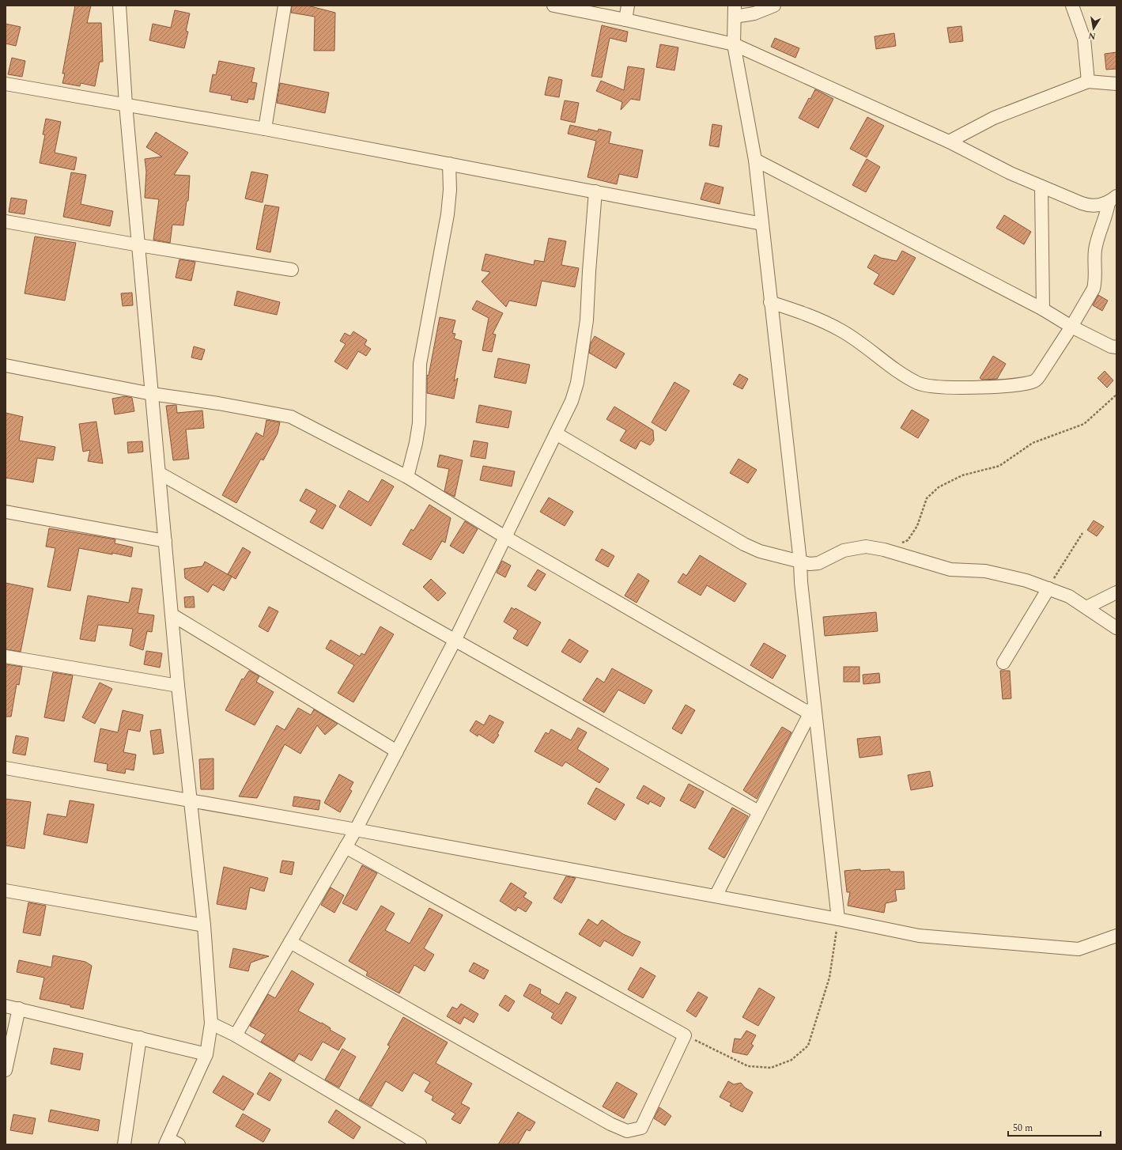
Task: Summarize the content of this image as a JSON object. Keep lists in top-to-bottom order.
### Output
{
  "scale_bar": "50 m",
  "north": "bottom"
}
